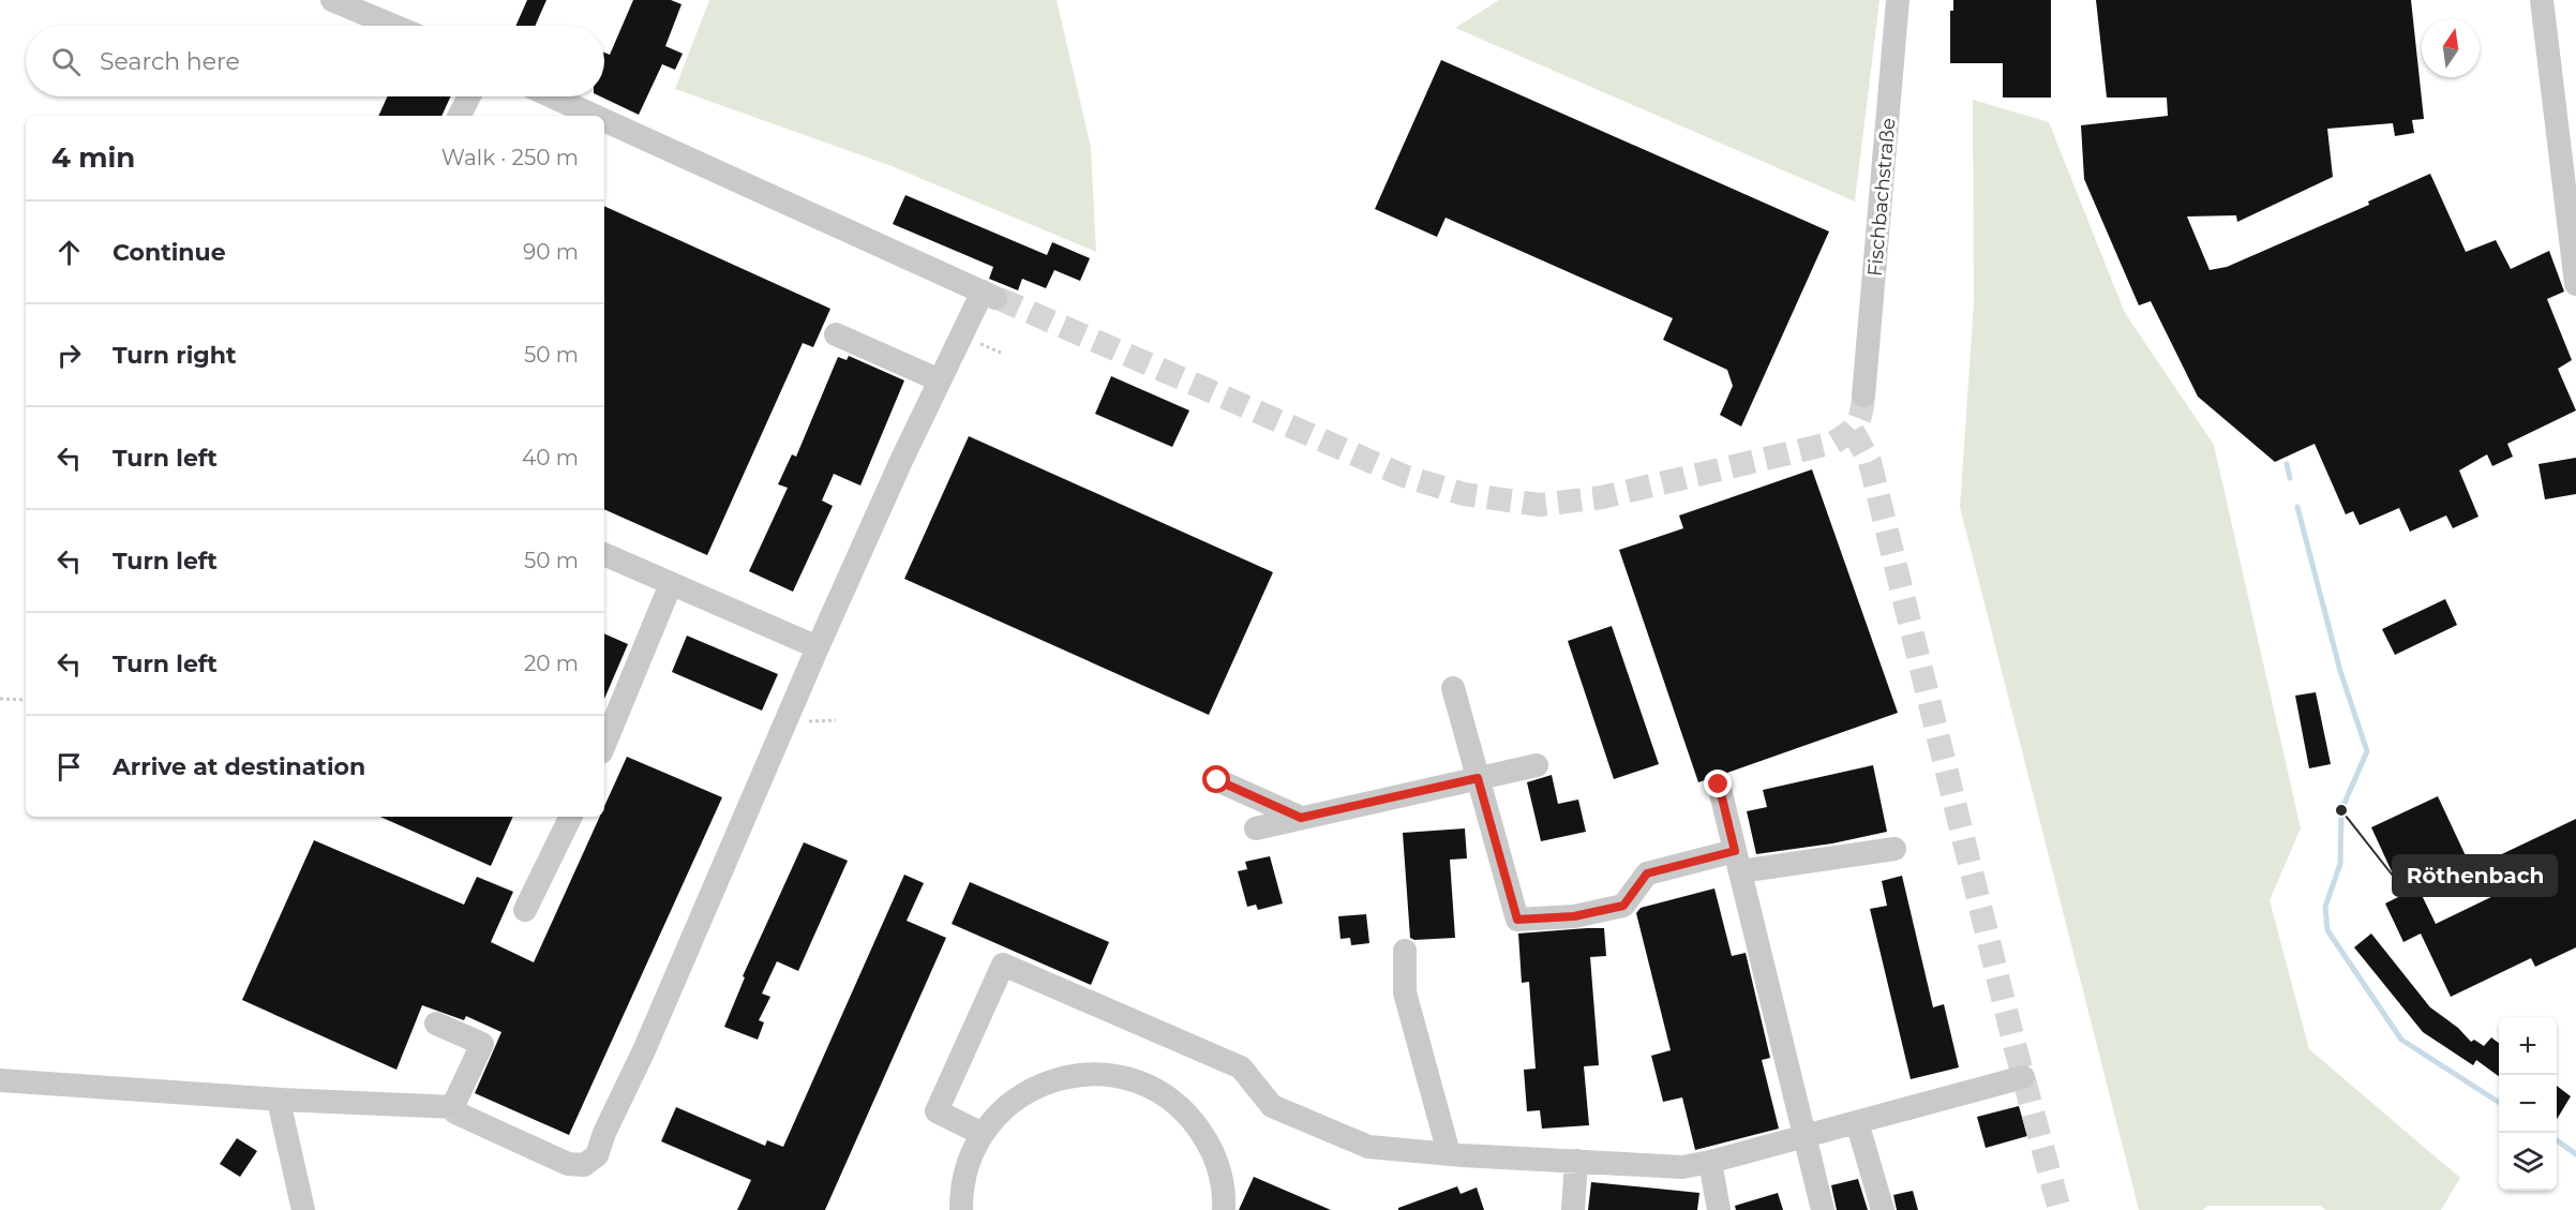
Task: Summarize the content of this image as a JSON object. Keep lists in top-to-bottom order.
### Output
{
  "streets": {
    "street": ["Fischbachstraße"]
  },
  "places": ["Röthenbach"],
  "north": "top",
  "page": {
    "search": "Search here",
    "heading": ["4 min", "Walk · 250 m"],
    "list": [
      ["Continue", "90 m"],
      ["Turn right", "50 m"],
      ["Turn left", "40 m"],
      ["Turn left", "50 m"],
      ["Turn left", "20 m"],
      "Arrive at destination"
    ],
    "map_buttons": ["+", "−"]
  }
}
